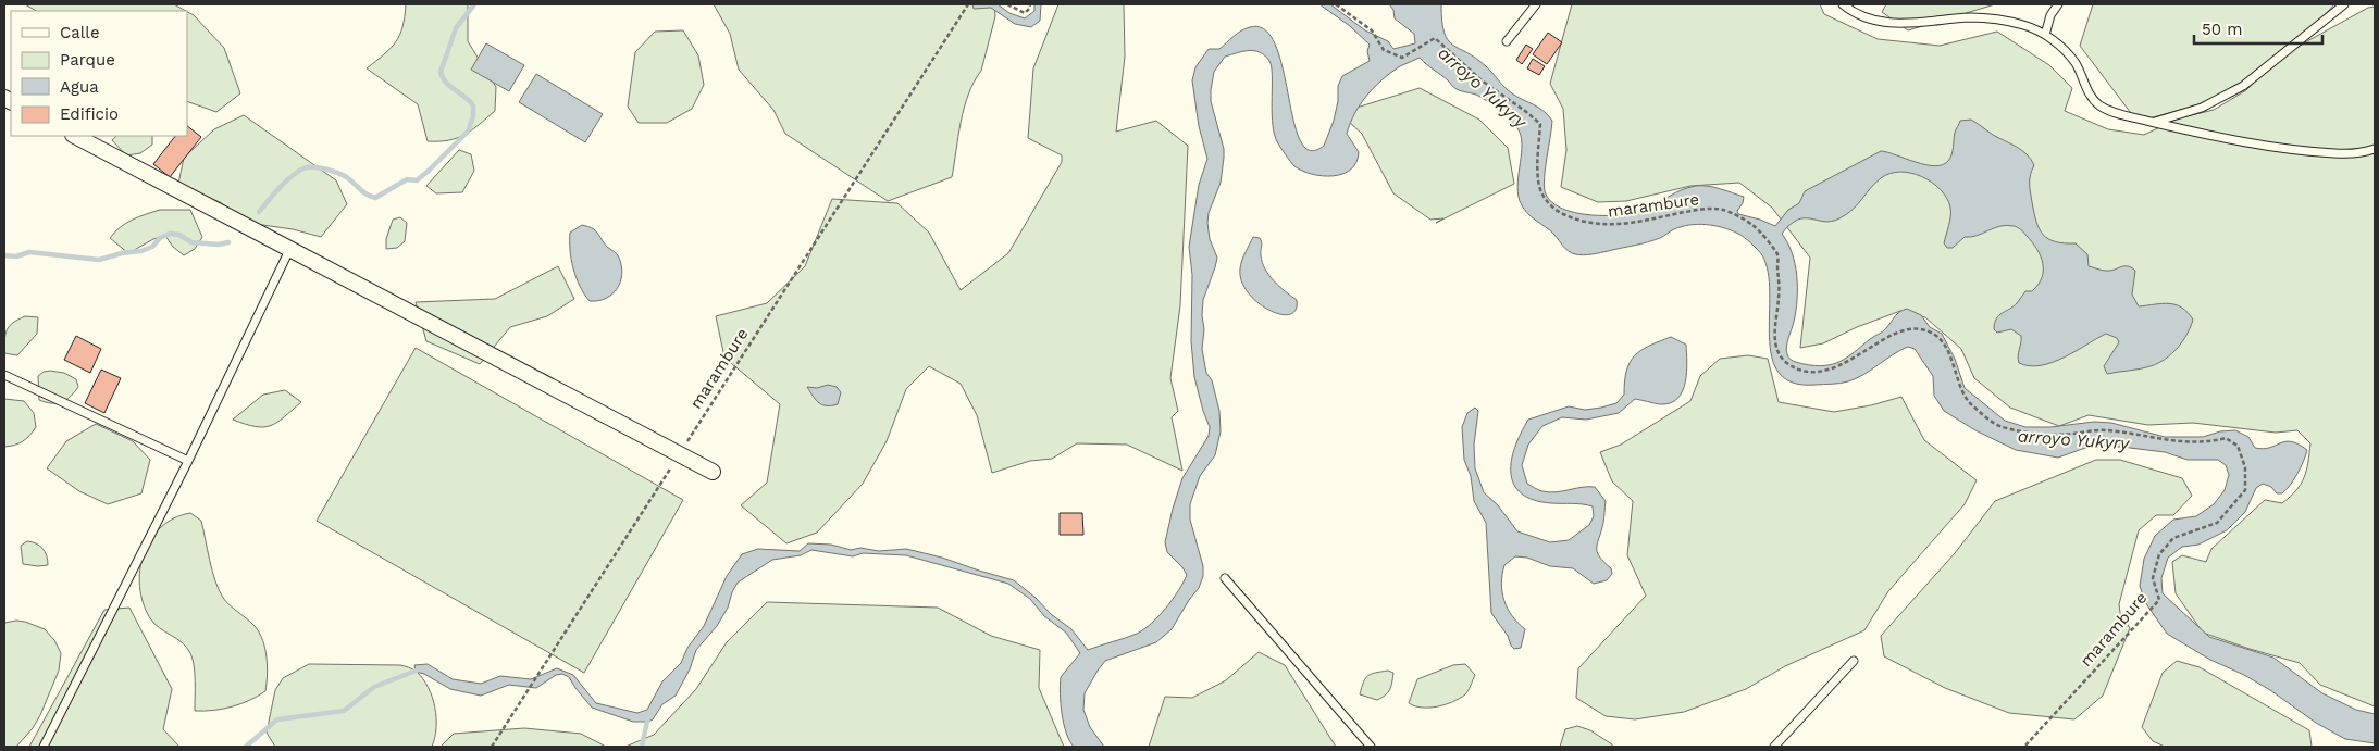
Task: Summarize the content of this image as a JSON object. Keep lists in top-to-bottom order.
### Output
{
  "streets": {
    "path": ["marambure"]
  },
  "water": ["arroyo Yukyry"],
  "legend": [
    "Calle",
    "Parque",
    "Agua",
    "Edificio"
  ],
  "scale_bar": "50 m"
}
